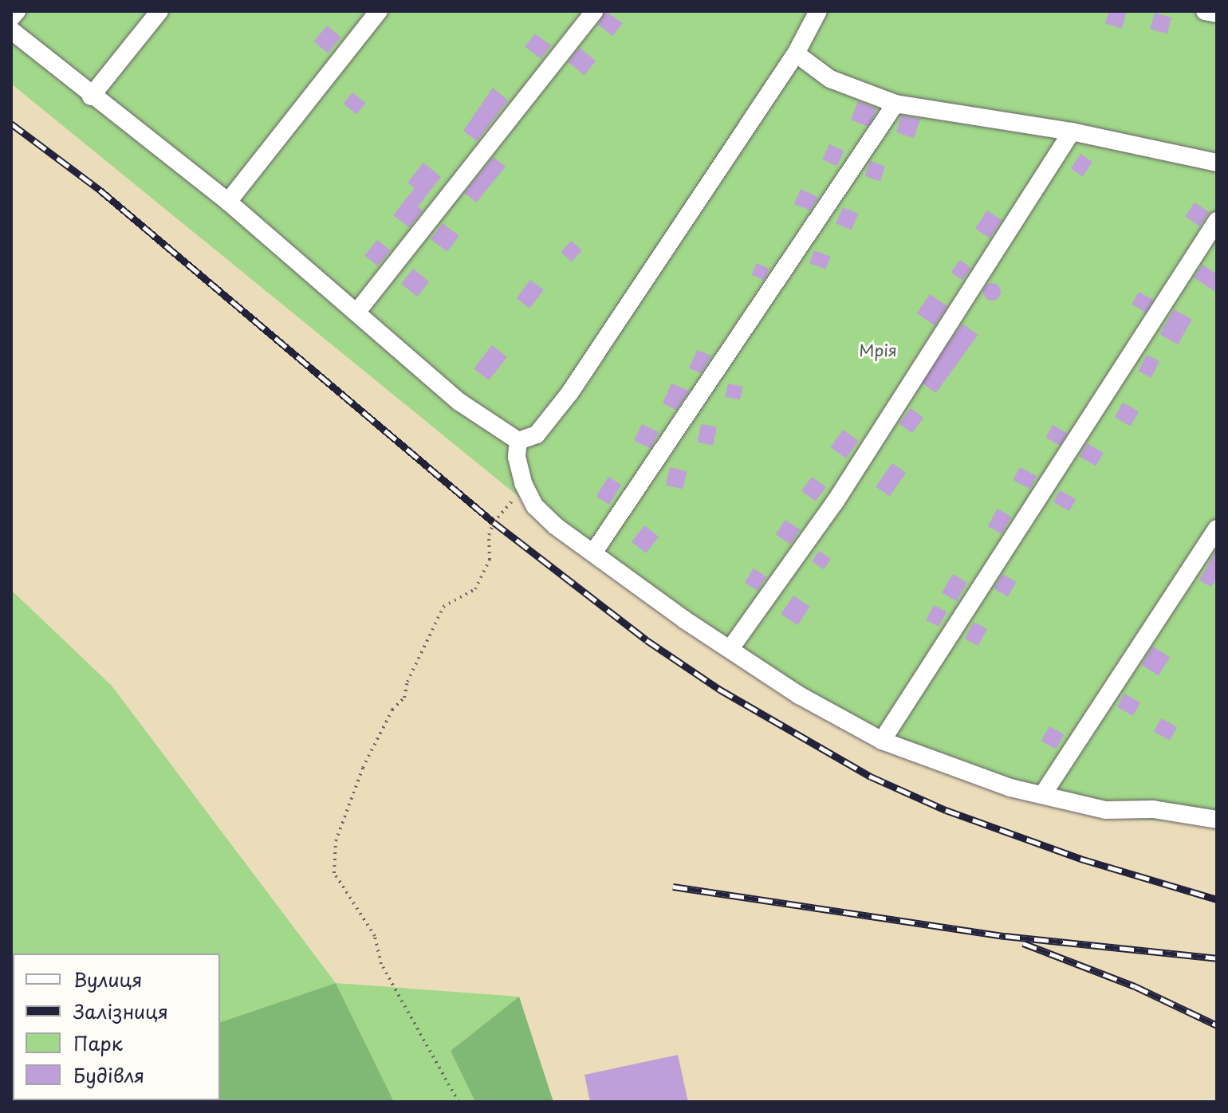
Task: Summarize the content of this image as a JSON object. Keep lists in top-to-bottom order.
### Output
{
  "parks": ["Мрія"],
  "legend": [
    "Вулиця",
    "Залізниця",
    "Парк",
    "Будівля"
  ]
}
